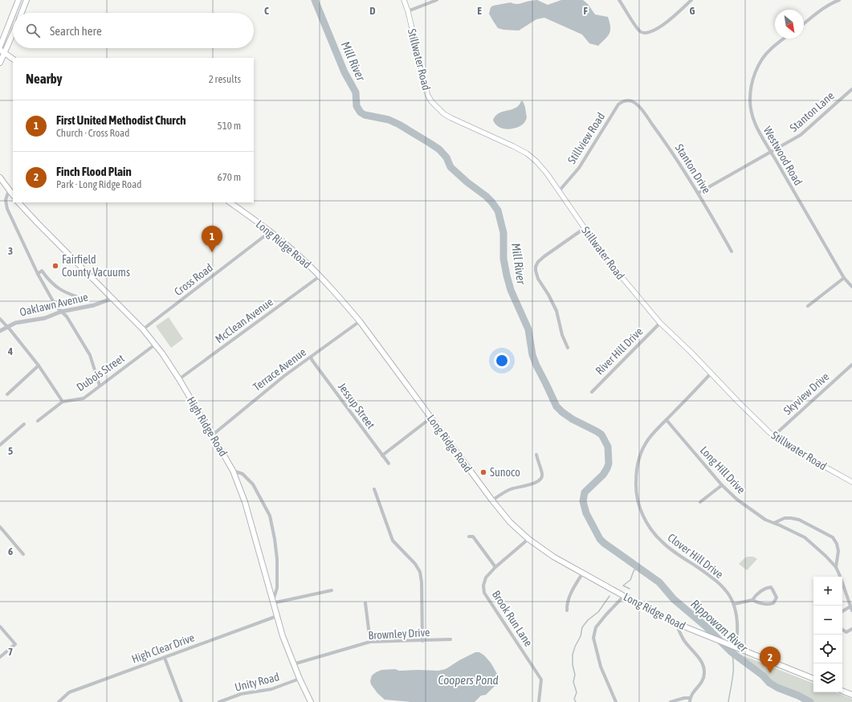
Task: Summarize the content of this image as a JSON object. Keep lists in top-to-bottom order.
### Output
{
  "streets": {
    "main road": ["Stillwater Road", "Long Ridge Road", "High Ridge Road"],
    "street": [
      "Stanton Lane",
      "Stillview Road",
      "Westwood Road",
      "Stanton Drive",
      "Cross Road",
      "Oaklawn Avenue",
      "McClean Avenue",
      "River Hill Drive",
      "Terrace Avenue",
      "Dubois Street",
      "Skyview Drive",
      "Jessup Street",
      "Long Hill Drive",
      "Clover Hill Drive",
      "Brook Run Lane",
      "Brownley Drive",
      "High Clear Drive",
      "Unity Road"
    ]
  },
  "crossings": [
    ["Stillwater Road", "Stillview Road"],
    ["Stillwater Road", "River Hill Drive"],
    ["Stillwater Road", "Skyview Drive"],
    ["Stillwater Road", "Clover Hill Drive"],
    ["Stanton Lane", "Westwood Road"],
    ["Stanton Lane", "Stanton Drive"],
    ["Stillview Road", "Stanton Drive"],
    ["Long Ridge Road", "Cross Road"],
    ["Long Ridge Road", "McClean Avenue"],
    ["Long Ridge Road", "Terrace Avenue"],
    ["Long Ridge Road", "Clover Hill Drive"],
    ["Long Ridge Road", "Brook Run Lane"],
    ["Cross Road", "High Ridge Road"],
    ["Oaklawn Avenue", "High Ridge Road"],
    ["McClean Avenue", "High Ridge Road"],
    ["Terrace Avenue", "Jessup Street"],
    ["Terrace Avenue", "High Ridge Road"],
    ["Dubois Street", "High Ridge Road"],
    ["High Ridge Road", "Brownley Drive"],
    ["High Ridge Road", "High Clear Drive"],
    ["High Ridge Road", "Unity Road"],
    ["Long Hill Drive", "Clover Hill Drive"]
  ],
  "water": ["Mill River", "Rippowam River", "Coopers Pond"],
  "places": ["Fairfield County Vacuums", "Sunoco"],
  "north": "bottom right",
  "page": {
    "search": "Search here",
    "heading": ["Nearby", "2 results"],
    "list": [
      {
        "mark": "1",
        "name": "First United Methodist Church",
        "note": "Church · Cross Road",
        "value": "510 m"
      },
      {
        "mark": "2",
        "name": "Finch Flood Plain",
        "note": "Park · Long Ridge Road",
        "value": "670 m"
      }
    ],
    "pins": ["1", "2"],
    "map_buttons": ["+", "−"]
  },
  "grid": {
    "columns": [
      "C",
      "D",
      "E",
      "F",
      "G"
    ],
    "rows": [
      "3",
      "4",
      "5",
      "6",
      "7"
    ]
  }
}
